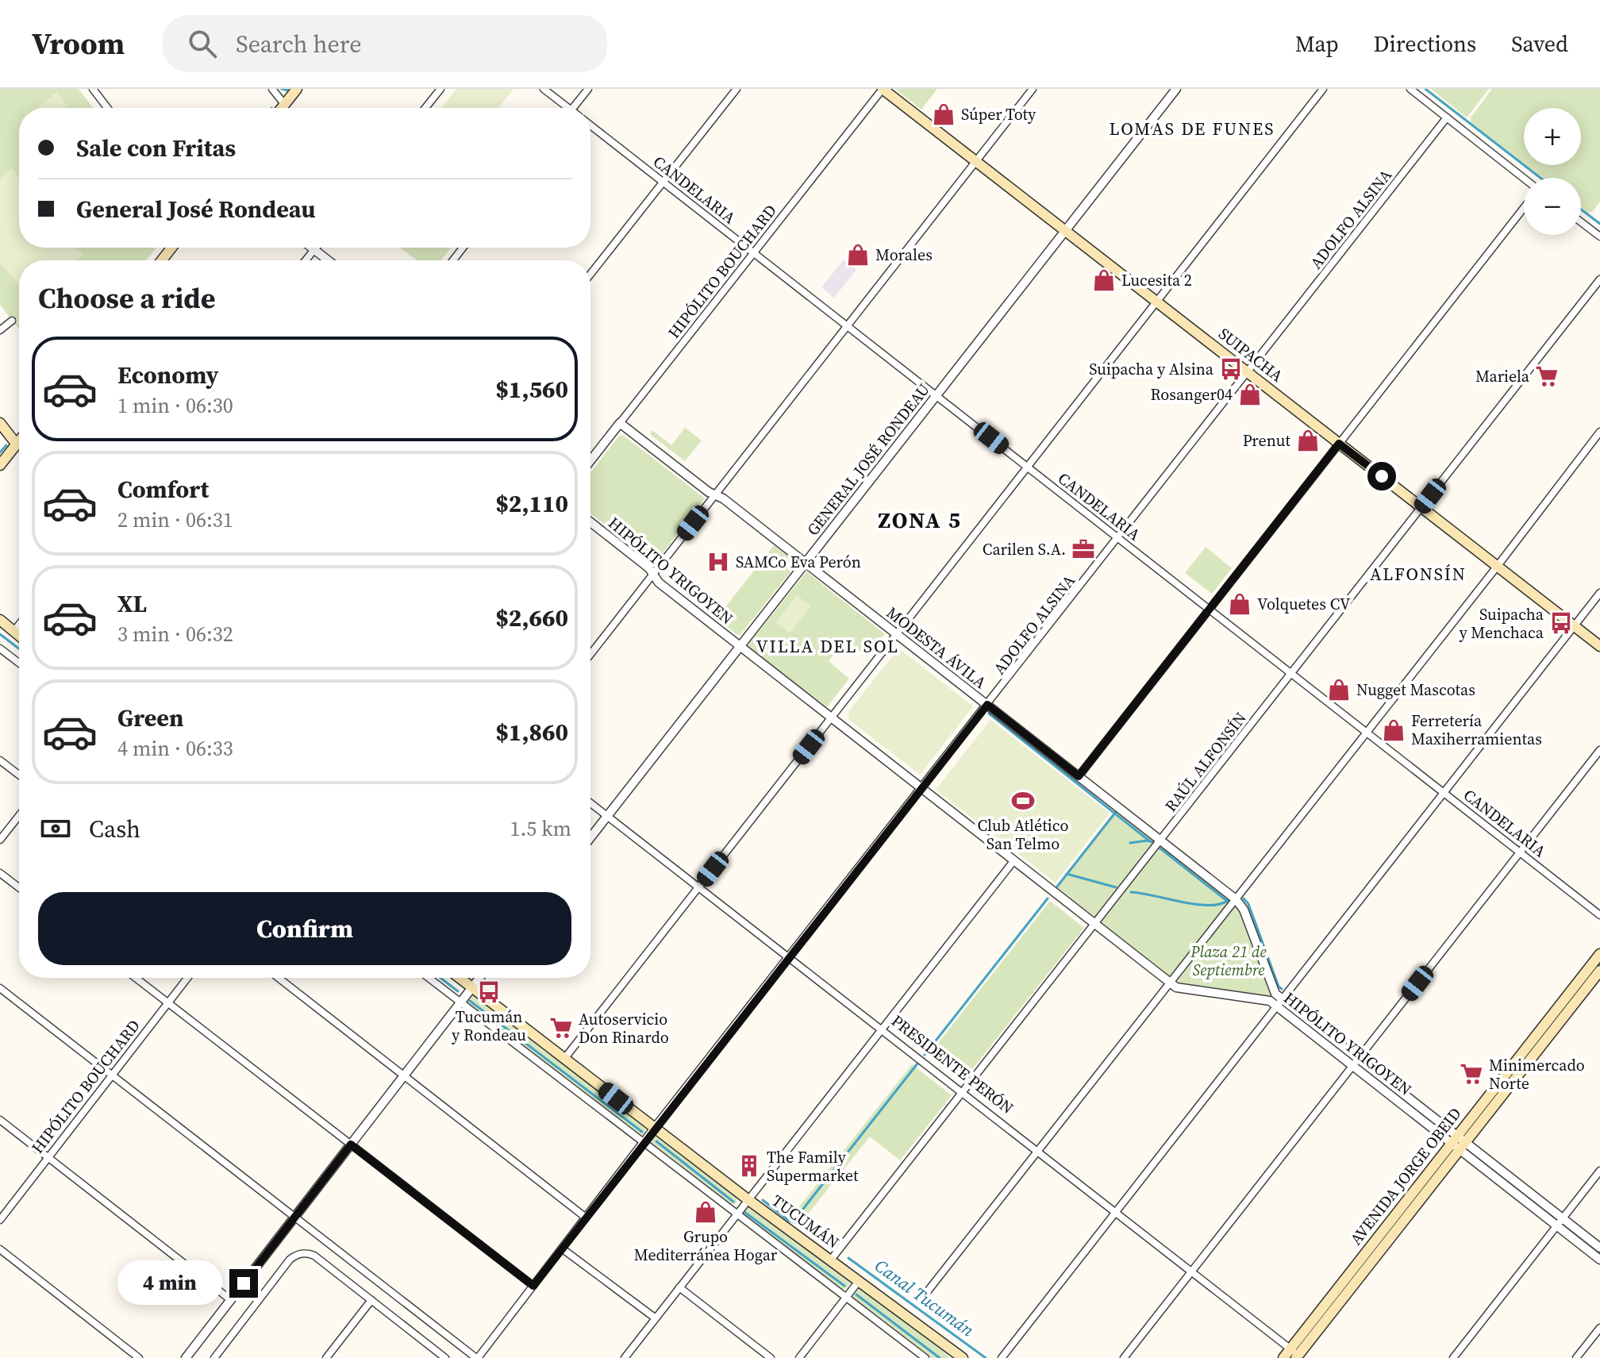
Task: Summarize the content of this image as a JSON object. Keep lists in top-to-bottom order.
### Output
{
  "streets": {
    "main road": ["SUIPACHA", "AVENIDA JORGE OBEID", "TUCUMÁN"],
    "street": [
      "CANDELARIA",
      "ADOLFO ALSINA",
      "HIPÓLITO BOUCHARD",
      "GENERAL JOSÉ RONDEAU",
      "HIPÓLITO YRIGOYEN",
      "MODESTA ÁVILA",
      "RAÚL ALFONSÍN",
      "PRESIDENTE PERÓN"
    ]
  },
  "crossings": [
    ["CANDELARIA", "ADOLFO ALSINA"],
    ["CANDELARIA", "HIPÓLITO BOUCHARD"],
    ["CANDELARIA", "GENERAL JOSÉ RONDEAU"],
    ["CANDELARIA", "RAÚL ALFONSÍN"],
    ["ADOLFO ALSINA", "SUIPACHA"],
    ["ADOLFO ALSINA", "HIPÓLITO YRIGOYEN"],
    ["ADOLFO ALSINA", "MODESTA ÁVILA"],
    ["ADOLFO ALSINA", "PRESIDENTE PERÓN"],
    ["ADOLFO ALSINA", "TUCUMÁN"],
    ["HIPÓLITO BOUCHARD", "SUIPACHA"],
    ["HIPÓLITO BOUCHARD", "MODESTA ÁVILA"],
    ["SUIPACHA", "GENERAL JOSÉ RONDEAU"],
    ["SUIPACHA", "RAÚL ALFONSÍN"],
    ["GENERAL JOSÉ RONDEAU", "HIPÓLITO YRIGOYEN"],
    ["GENERAL JOSÉ RONDEAU", "MODESTA ÁVILA"],
    ["GENERAL JOSÉ RONDEAU", "PRESIDENTE PERÓN"],
    ["HIPÓLITO YRIGOYEN", "MODESTA ÁVILA"],
    ["HIPÓLITO YRIGOYEN", "RAÚL ALFONSÍN"],
    ["HIPÓLITO YRIGOYEN", "AVENIDA JORGE OBEID"],
    ["MODESTA ÁVILA", "RAÚL ALFONSÍN"],
    ["RAÚL ALFONSÍN", "PRESIDENTE PERÓN"],
    ["RAÚL ALFONSÍN", "TUCUMÁN"],
    ["PRESIDENTE PERÓN", "AVENIDA JORGE OBEID"]
  ],
  "districts": [
    "LOMAS DE FUNES",
    "ZONA 5",
    "ALFONSÍN",
    "VILLA DEL SOL"
  ],
  "water": ["Canal Tucumán"],
  "parks": ["Plaza 21 de Septiembre"],
  "places": {
    "shop": [
      "Súper Toty",
      "Morales",
      "Lucesita 2",
      "Rosanger04",
      "Prenut",
      "Volquetes CV",
      "Nugget Mascotas",
      "Ferretería Maxiherramientas",
      "Grupo Mediterránea Hogar"
    ],
    "bus stop": ["Suipacha y Alsina", "Suipacha y Menchaca", "Tucumán y Rondeau"],
    "supermarket": ["Mariela", "Autoservicio Don Rinardo", "Minimercado Norte"],
    "office": ["Carilen S.A."],
    "hospital": ["SAMCo Eva Perón"],
    "sports": ["Club Atlético San Telmo"],
    "building": ["The Family Supermarket"]
  },
  "page": {
    "header": "Vroom",
    "search": "Search here",
    "nav": ["Map", "Directions", "Saved"],
    "map_buttons": ["+", "−"],
    "banner": ["Sale con Fritas", "General José Rondeau"],
    "heading": "Choose a ride",
    "list": [
      {
        "name": "Economy",
        "note": "1 min · 06:30",
        "value": "$1,560"
      },
      {
        "name": "Comfort",
        "note": "2 min · 06:31",
        "value": "$2,110"
      },
      {
        "name": "XL",
        "note": "3 min · 06:32",
        "value": "$2,660"
      },
      {
        "name": "Green",
        "note": "4 min · 06:33",
        "value": "$1,860"
      }
    ],
    "pay": ["Cash", "1.5 km"],
    "buttons": "Confirm",
    "bubble": "4 min"
  }
}
